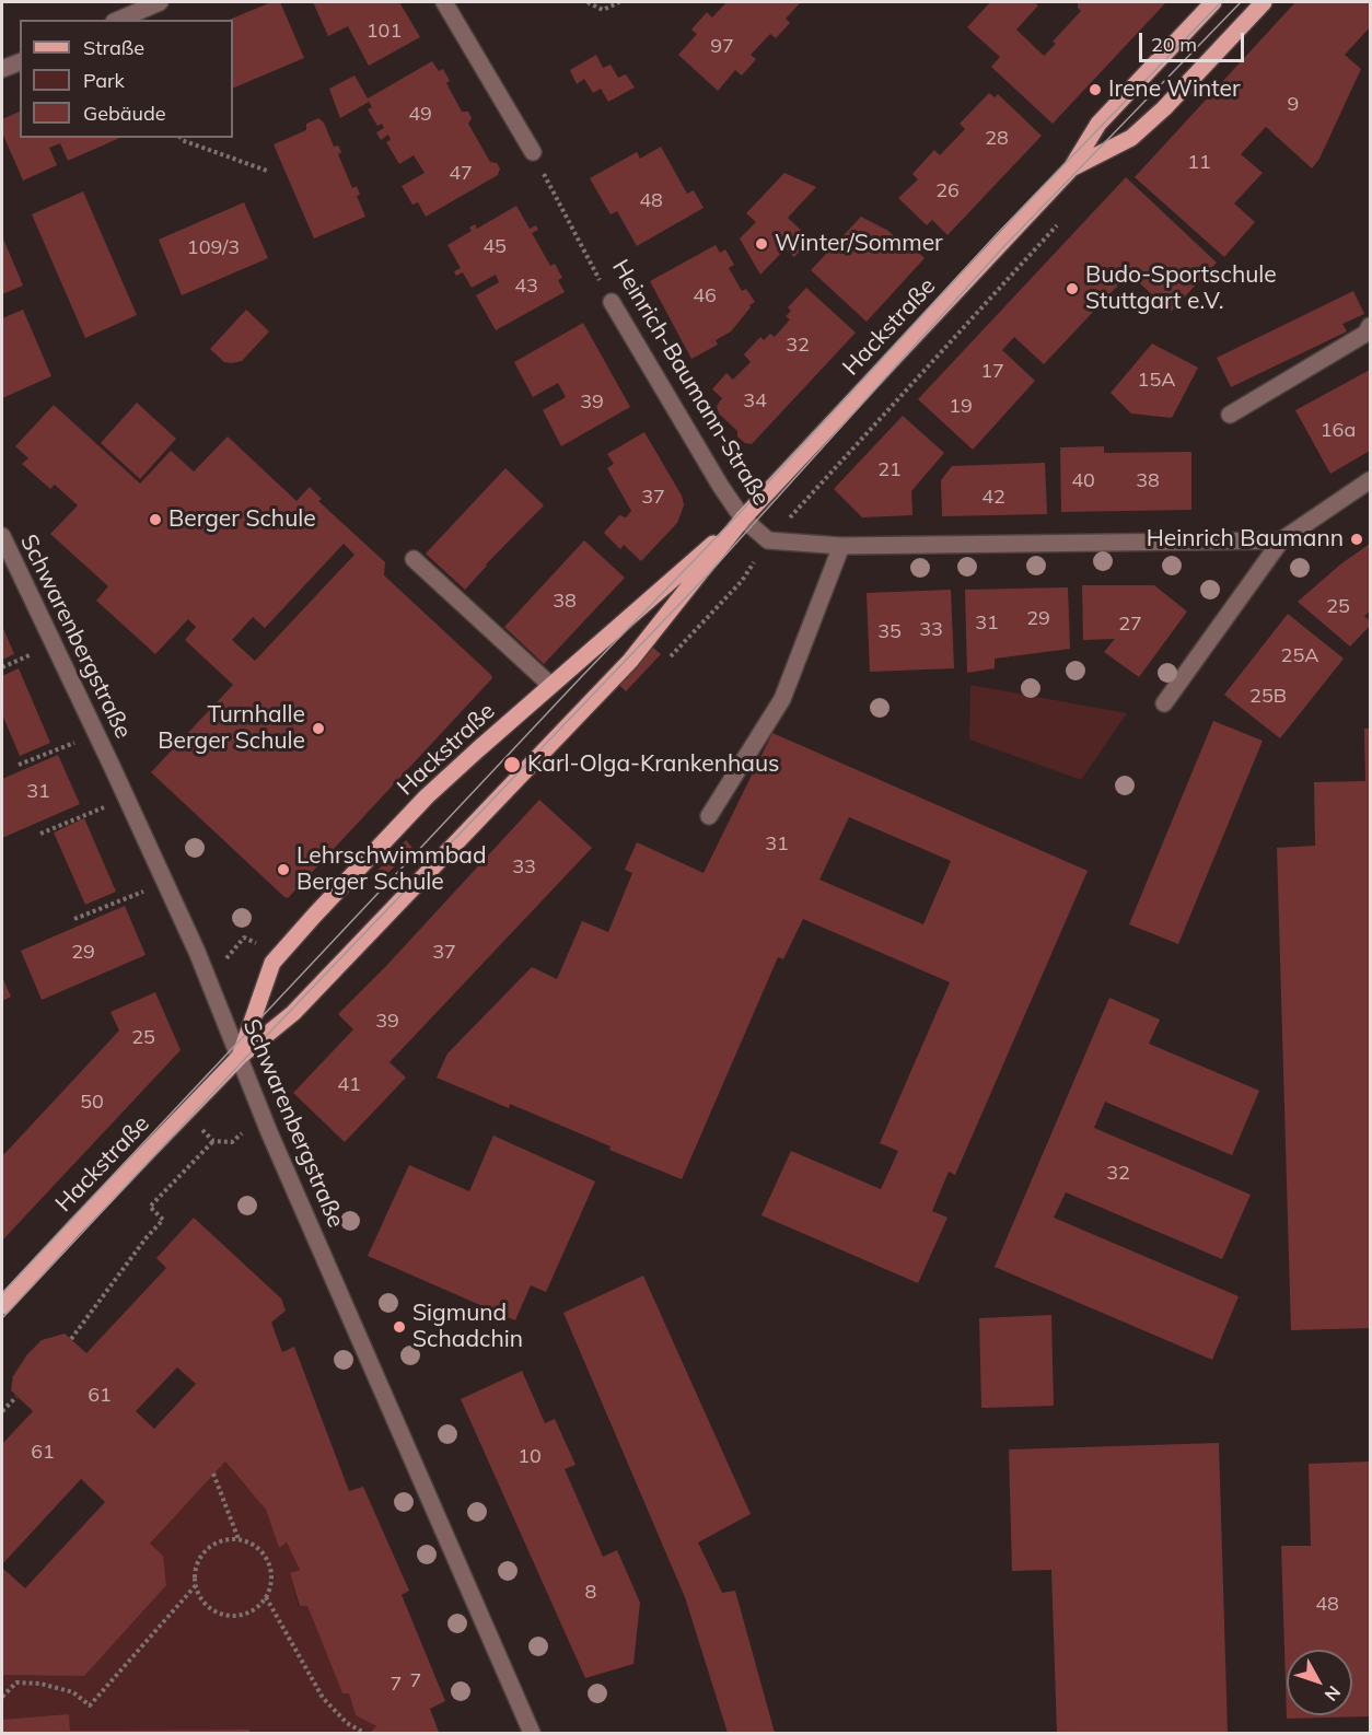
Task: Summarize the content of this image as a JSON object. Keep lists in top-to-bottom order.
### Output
{
  "streets": {
    "main road": ["Hackstraße"],
    "street": ["Heinrich-Baumann-Straße", "Schwarenbergstraße"]
  },
  "crossings": [
    ["Hackstraße", "Heinrich-Baumann-Straße"],
    ["Hackstraße", "Schwarenbergstraße"]
  ],
  "places": [
    "Irene Winter",
    "Winter/Sommer",
    "Budo-Sportschule Stuttgart e.V.",
    "Berger Schule",
    "Heinrich Baumann",
    "Turnhalle Berger Schule",
    "Karl-Olga-Krankenhaus",
    "Lehrschwimmbad Berger Schule",
    "Sigmund Schadchin"
  ],
  "house_numbers": [
    "101",
    "97",
    "9",
    "49",
    "28",
    "11",
    "47",
    "26",
    "48",
    "45",
    "109/3",
    "43",
    "46",
    "32",
    "17",
    "15A",
    "34",
    "39",
    "19",
    "16a",
    "21",
    "40",
    "38",
    "37",
    "42",
    "38",
    "25",
    "29",
    "31",
    "27",
    "33",
    "35",
    "25A",
    "25B",
    "31",
    "31",
    "33",
    "29",
    "37",
    "39",
    "25",
    "41",
    "50",
    "32",
    "61",
    "61",
    "10",
    "8",
    "48",
    "7",
    "7"
  ],
  "legend": ["Straße", "Park", "Gebäude"],
  "scale_bar": "20 m",
  "north": "bottom right"
}
